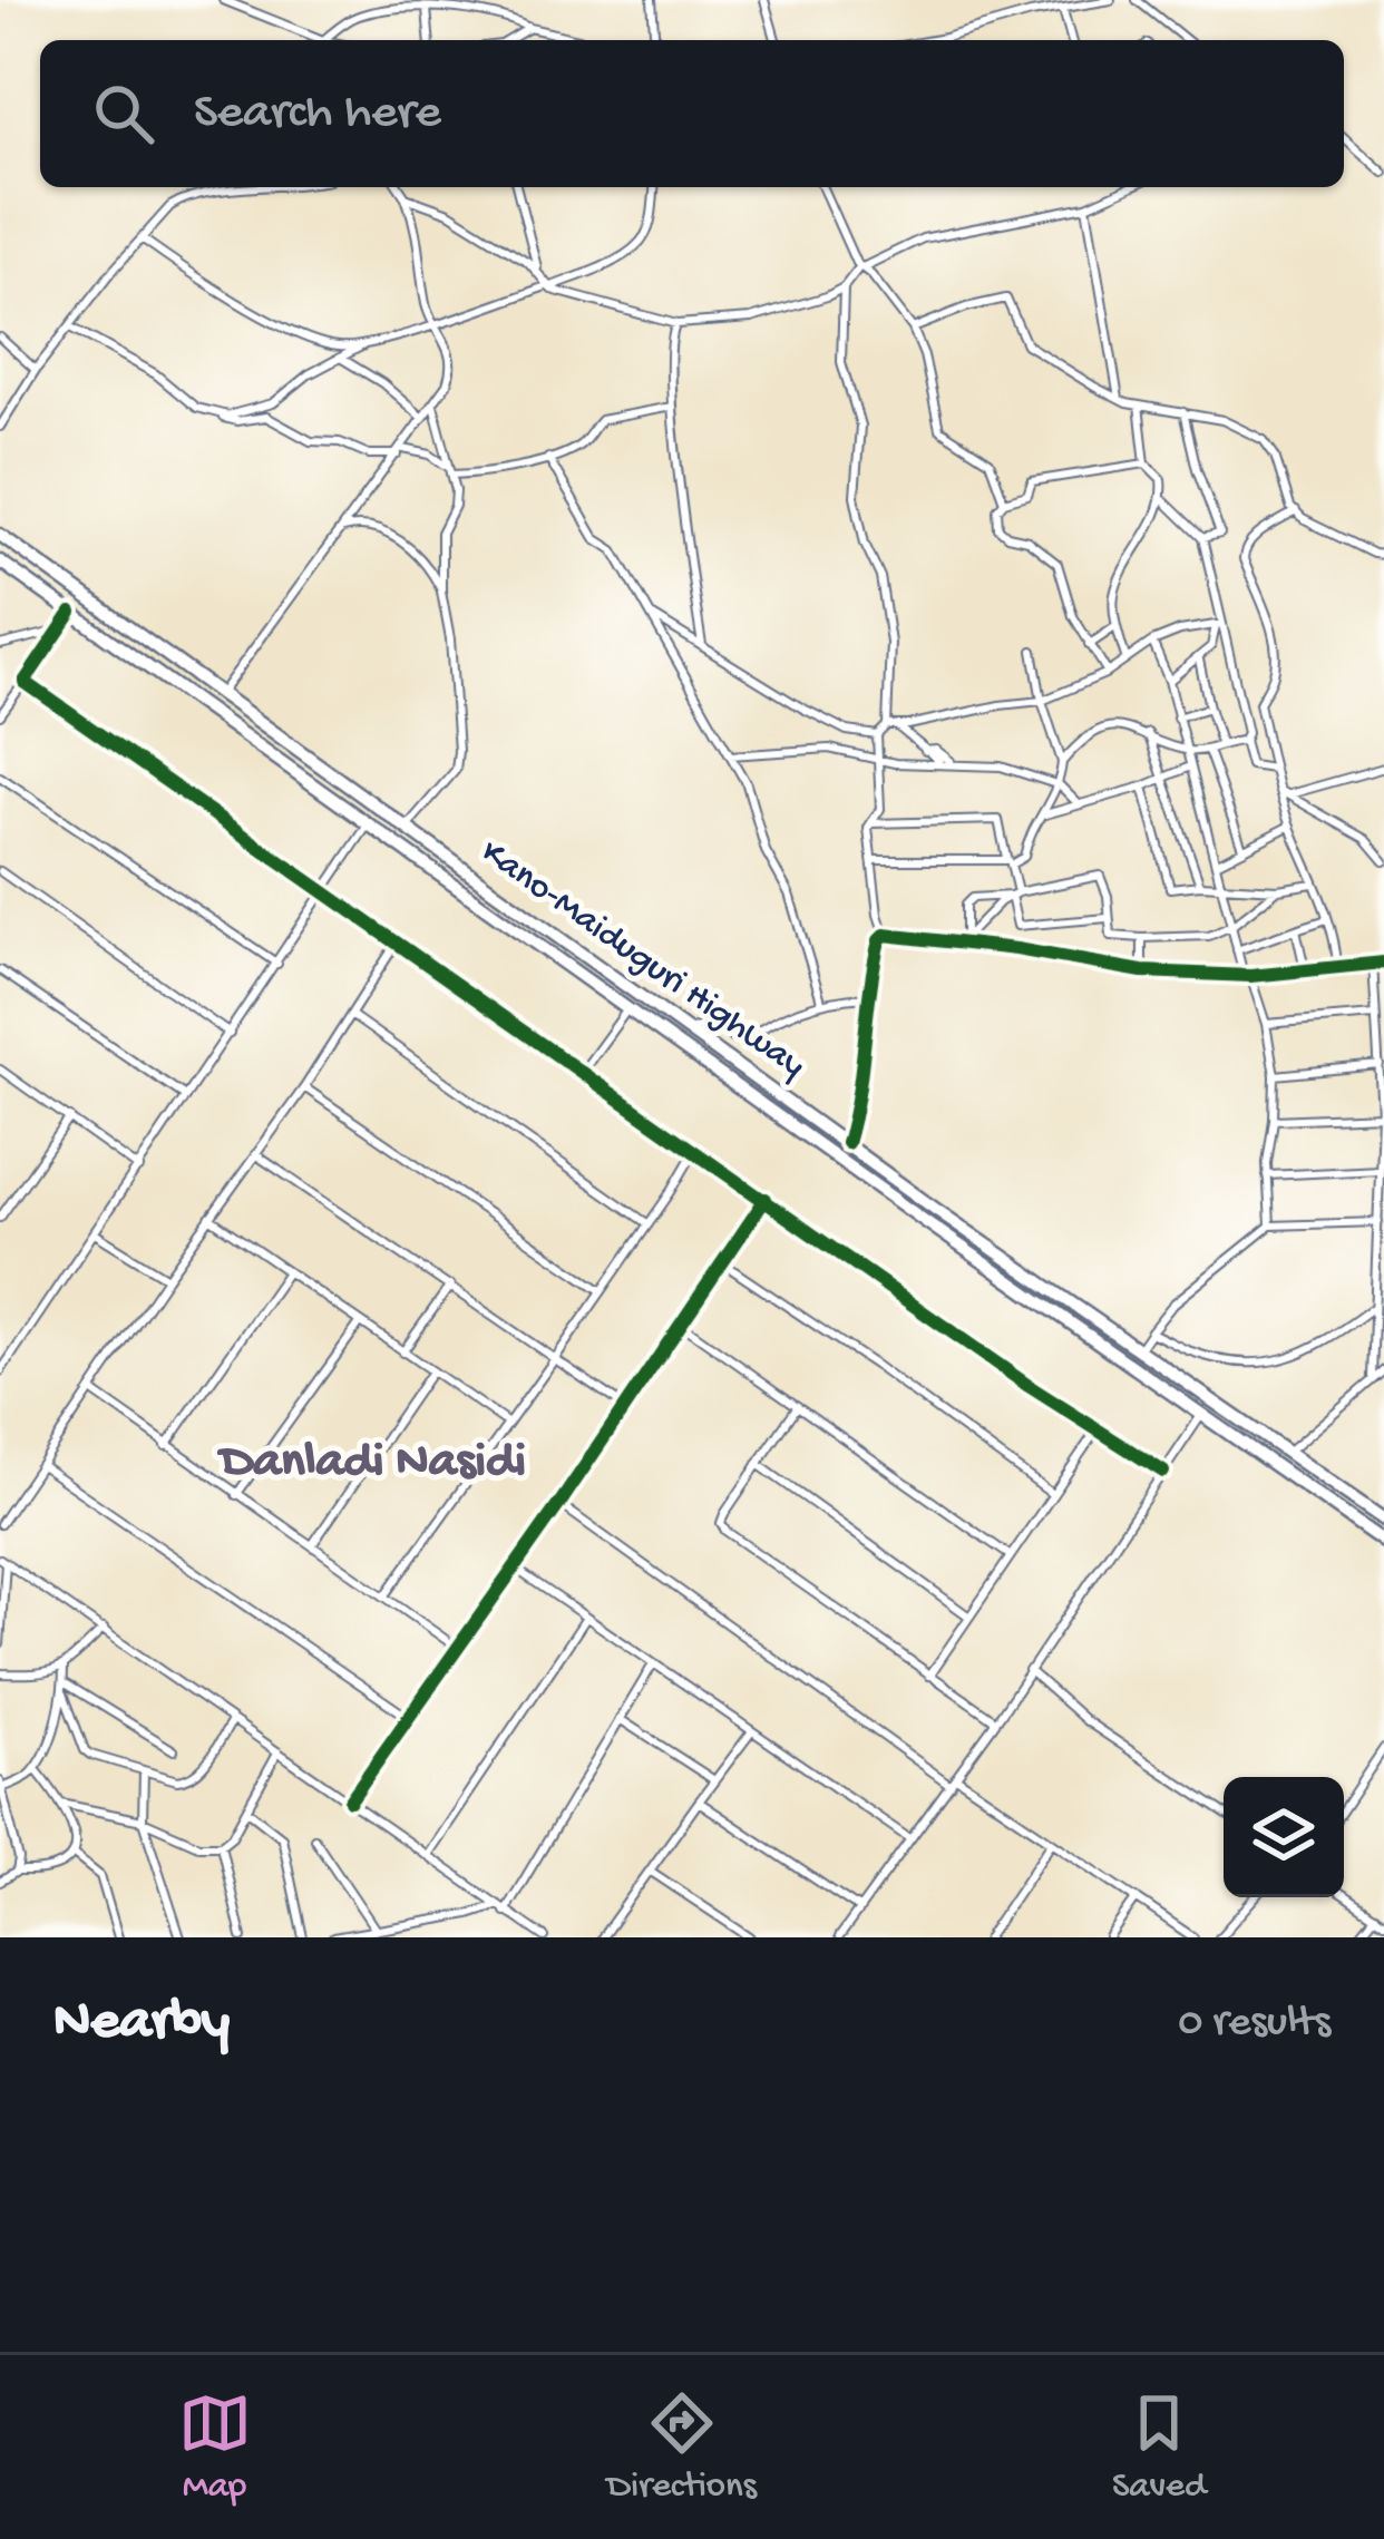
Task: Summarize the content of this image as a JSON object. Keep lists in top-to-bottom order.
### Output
{
  "streets": {
    "highway": ["Kano-Maiduguri Highway"]
  },
  "districts": ["Danladi Nasidi"],
  "page": {
    "search": "Search here",
    "heading": ["Nearby", "0 results"],
    "nav": ["Map", "Directions", "Saved"]
  }
}
